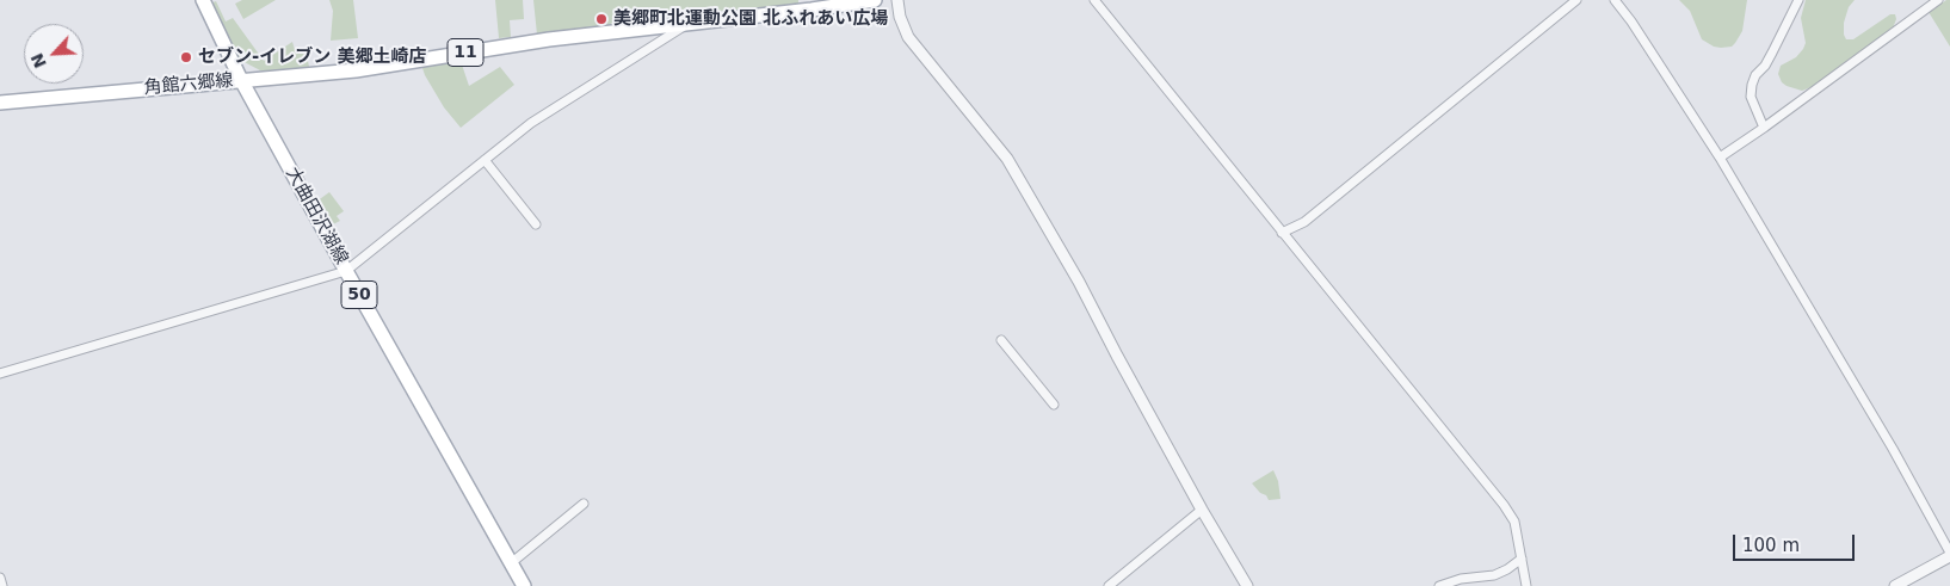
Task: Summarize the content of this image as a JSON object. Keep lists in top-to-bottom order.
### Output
{
  "streets": {
    "main road": [
      "11",
      "角館六郷線",
      "大曲田沢湖線",
      "50"
    ]
  },
  "crossings": [
    ["角館六郷線", "大曲田沢湖線"]
  ],
  "places": ["美郷町北運動公園 北ふれあい広場", "セブン-イレブン 美郷土崎店"],
  "scale_bar": "100 m",
  "north": "bottom left"
}
